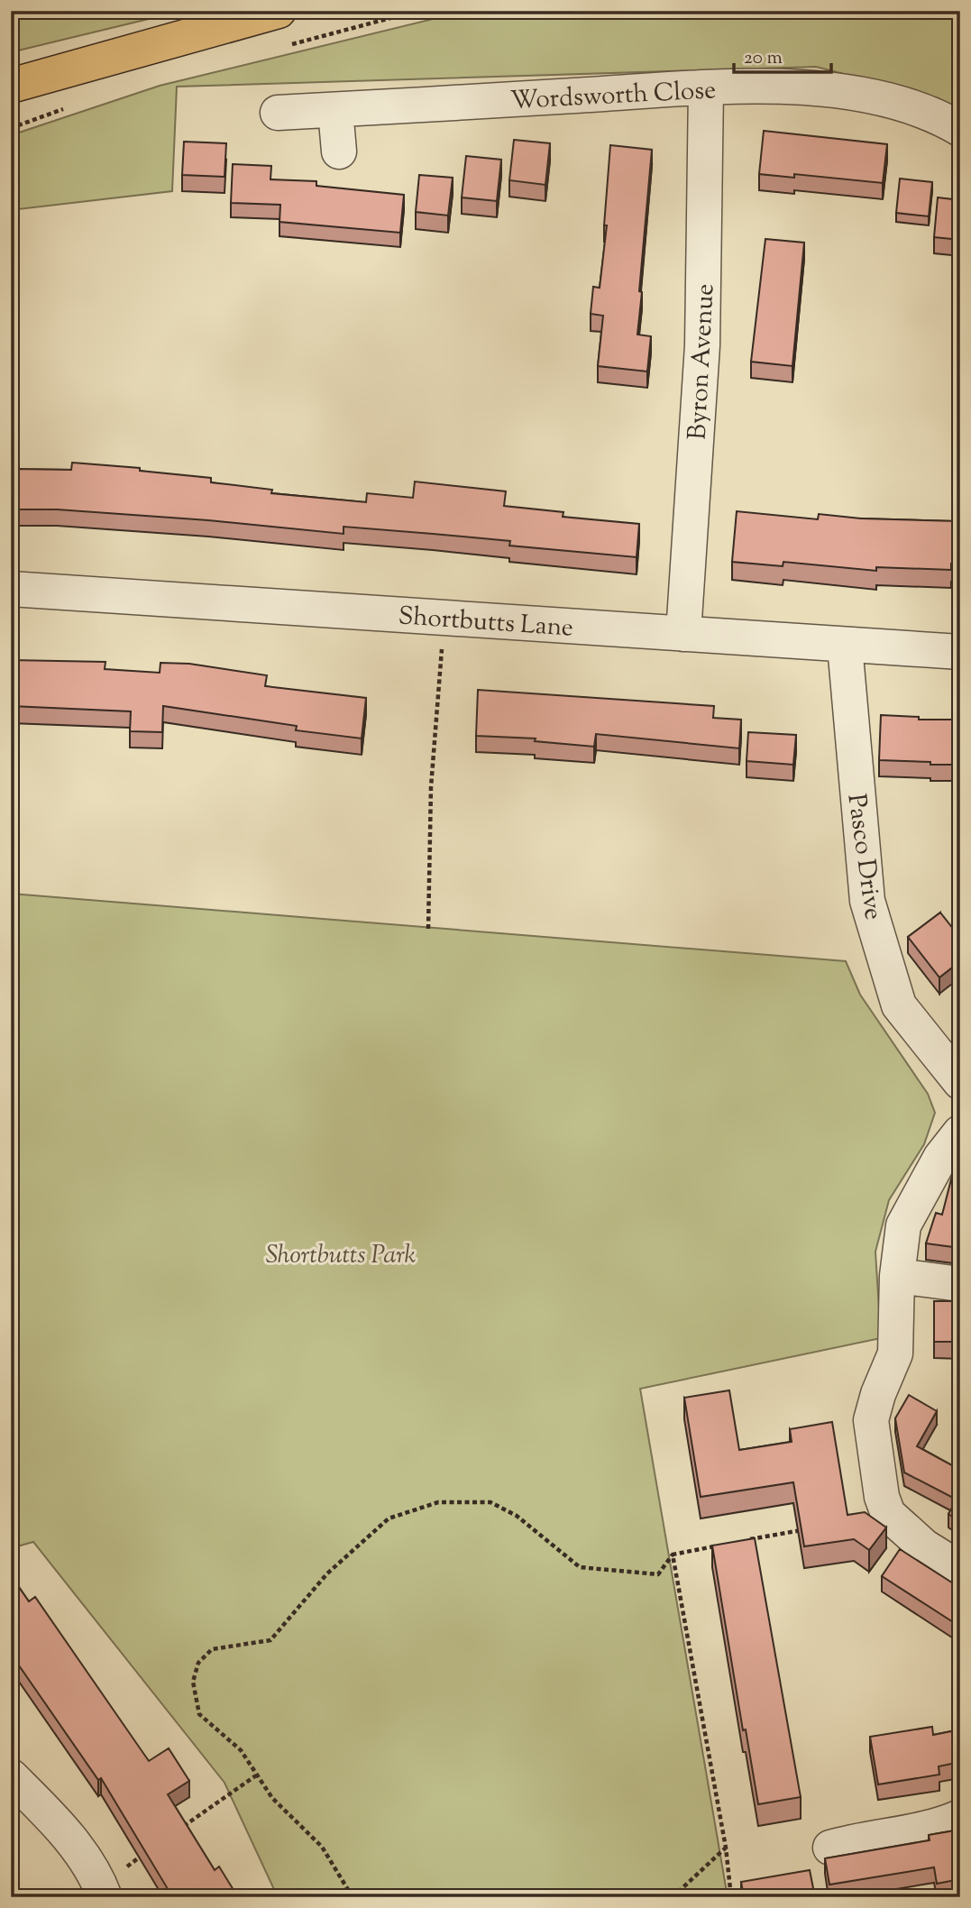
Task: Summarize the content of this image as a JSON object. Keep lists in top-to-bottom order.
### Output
{
  "streets": {
    "street": [
      "Wordsworth Close",
      "Byron Avenue",
      "Shortbutts Lane",
      "Pasco Drive"
    ]
  },
  "crossings": [
    ["Wordsworth Close", "Byron Avenue"],
    ["Byron Avenue", "Shortbutts Lane"],
    ["Shortbutts Lane", "Pasco Drive"]
  ],
  "parks": ["Shortbutts Park"],
  "scale_bar": "20 m"
}
